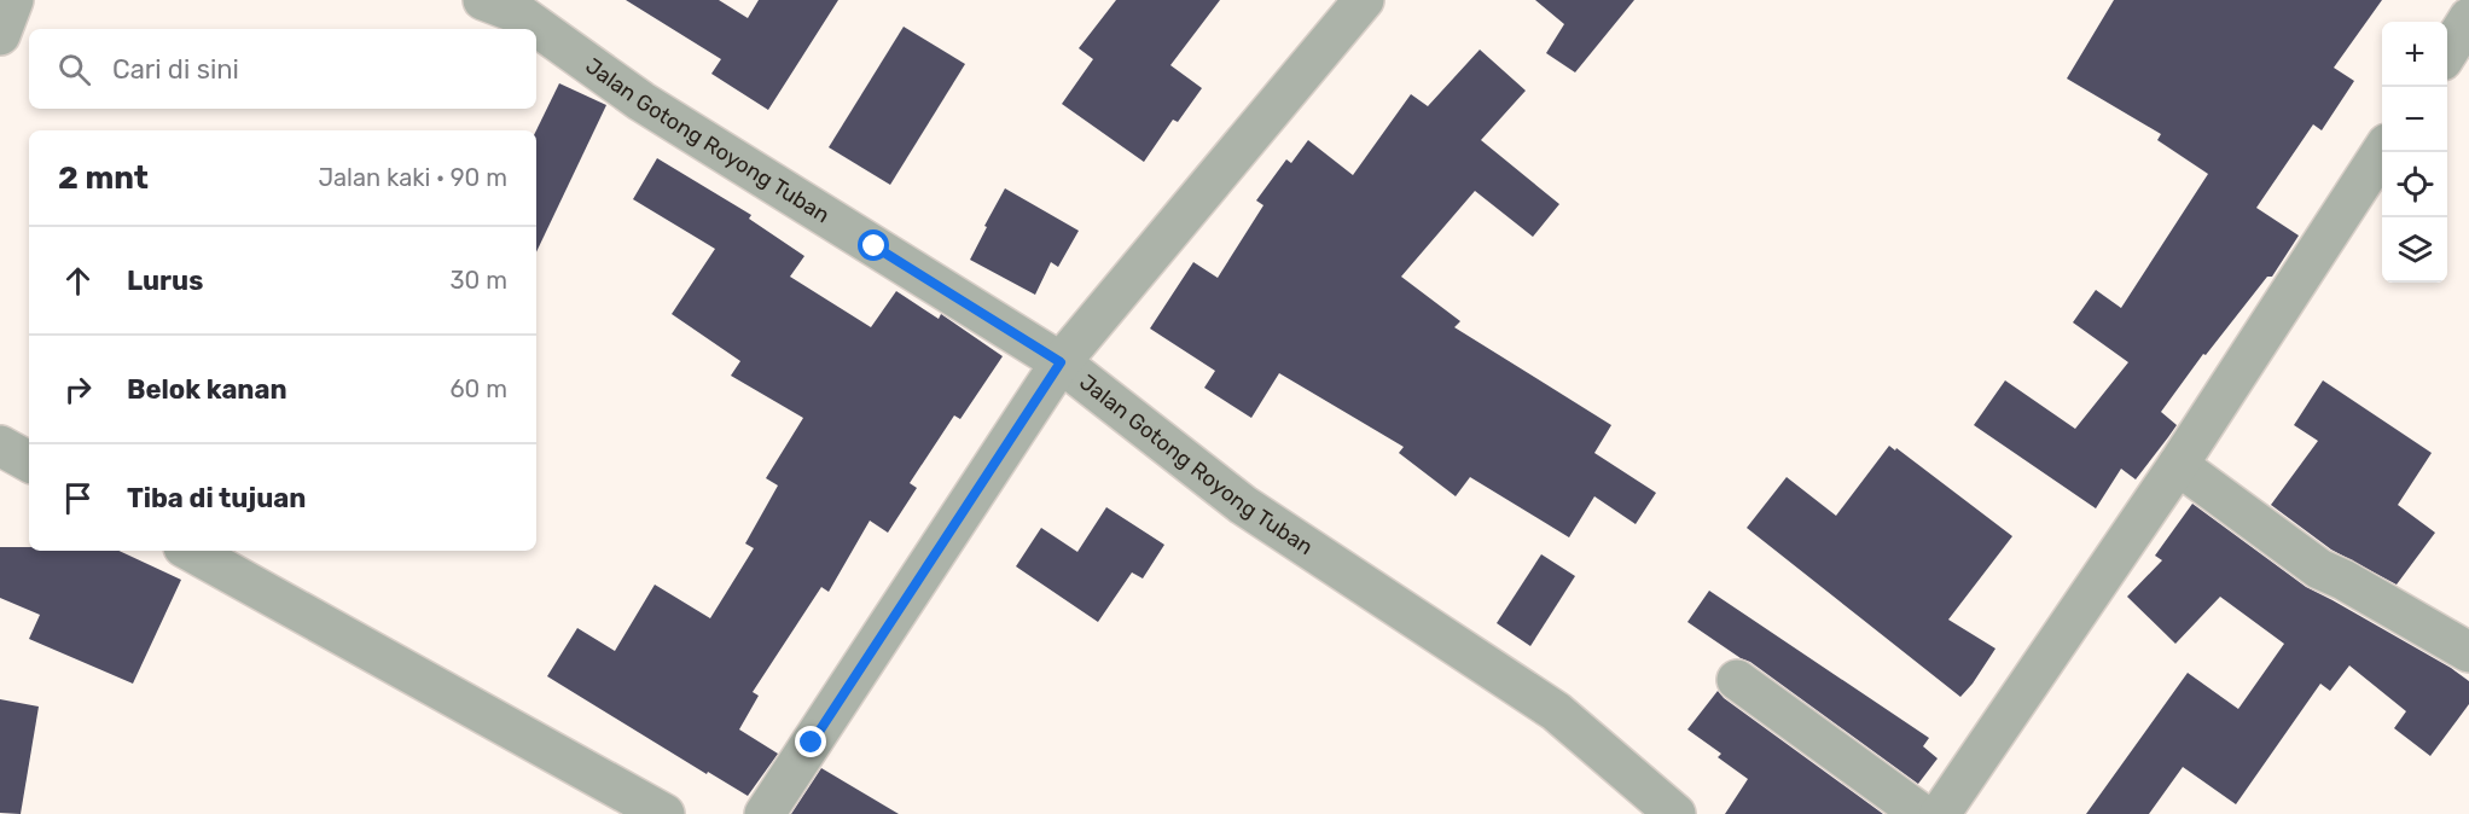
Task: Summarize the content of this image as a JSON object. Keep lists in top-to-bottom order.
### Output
{
  "streets": {
    "street": ["Jalan Gotong Royong Tuban"]
  },
  "page": {
    "map_buttons": ["+", "−"],
    "search": "Cari di sini",
    "heading": ["2 mnt", "Jalan kaki · 90 m"],
    "list": [
      ["Lurus", "30 m"],
      ["Belok kanan", "60 m"],
      "Tiba di tujuan"
    ]
  }
}
